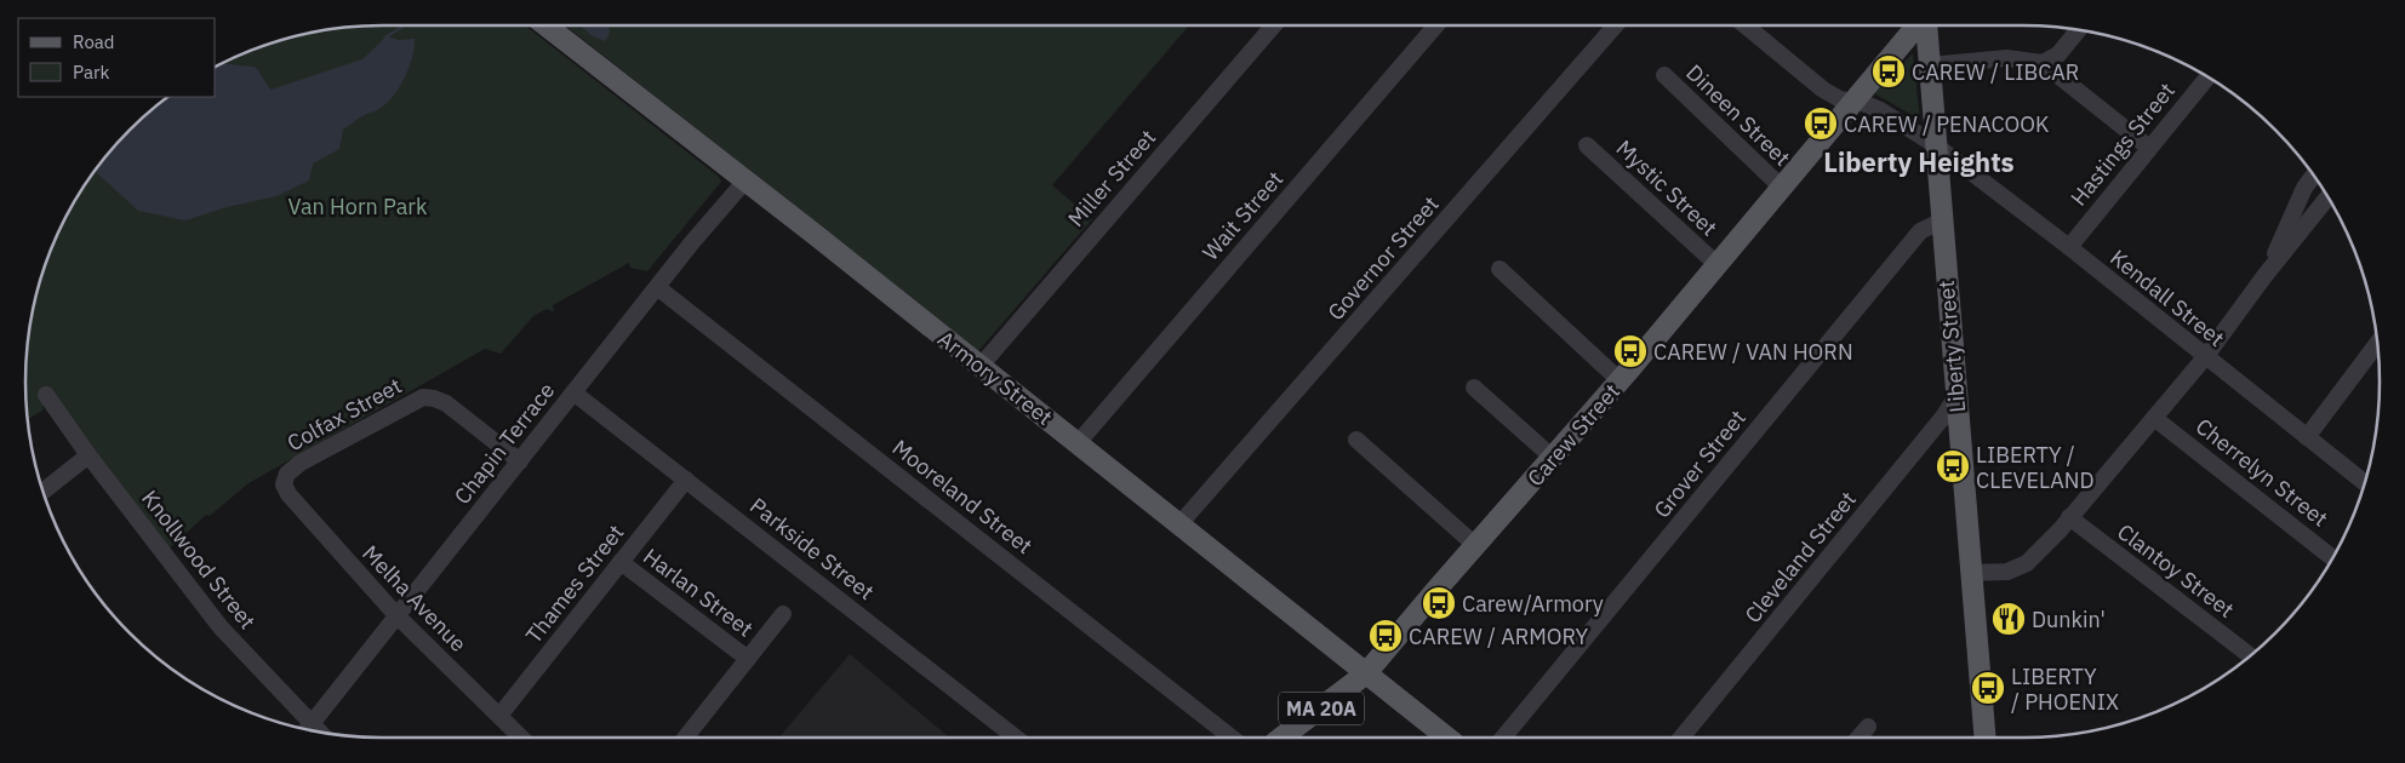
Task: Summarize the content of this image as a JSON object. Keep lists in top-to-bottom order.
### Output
{
  "streets": {
    "main road": [
      "Liberty Street",
      "Armory Street",
      "Carew Street",
      "MA 20A"
    ],
    "street": [
      "Dineen Street",
      "Hastings Street",
      "Miller Street",
      "Mystic Street",
      "Wait Street",
      "Governor Street",
      "Kendall Street",
      "Colfax Street",
      "Chapin Terrace",
      "Grover Street",
      "Cherrelyn Street",
      "Mooreland Street",
      "Parkside Street",
      "Cleveland Street",
      "Knollwood Street",
      "Clantoy Street",
      "Thames Street",
      "Harlan Street",
      "Melha Avenue"
    ]
  },
  "crossings": [
    ["Dineen Street", "Carew Street"],
    ["Hastings Street", "Kendall Street"],
    ["Miller Street", "Armory Street"],
    ["Mystic Street", "Carew Street"],
    ["Wait Street", "Armory Street"],
    ["Governor Street", "Armory Street"],
    ["Kendall Street", "Liberty Street"],
    ["Kendall Street", "Carew Street"],
    ["Liberty Street", "Grover Street"],
    ["Liberty Street", "Cleveland Street"],
    ["Armory Street", "Carew Street"],
    ["Armory Street", "Chapin Terrace"],
    ["Colfax Street", "Chapin Terrace"],
    ["Colfax Street", "Melha Avenue"],
    ["Chapin Terrace", "Mooreland Street"],
    ["Chapin Terrace", "Parkside Street"],
    ["Chapin Terrace", "Melha Avenue"],
    ["Parkside Street", "Thames Street"],
    ["Thames Street", "Harlan Street"],
    ["Thames Street", "Melha Avenue"]
  ],
  "districts": ["Liberty Heights"],
  "parks": ["Van Horn Park"],
  "places": {
    "bus stop": [
      "CAREW / LIBCAR",
      "CAREW / PENACOOK",
      "CAREW / VAN HORN",
      "LIBERTY / CLEVELAND",
      "Carew/Armory",
      "CAREW / ARMORY",
      "LIBERTY / PHOENIX"
    ],
    "restaurant": ["Dunkin'"]
  },
  "legend": ["Road", "Park"]
}
